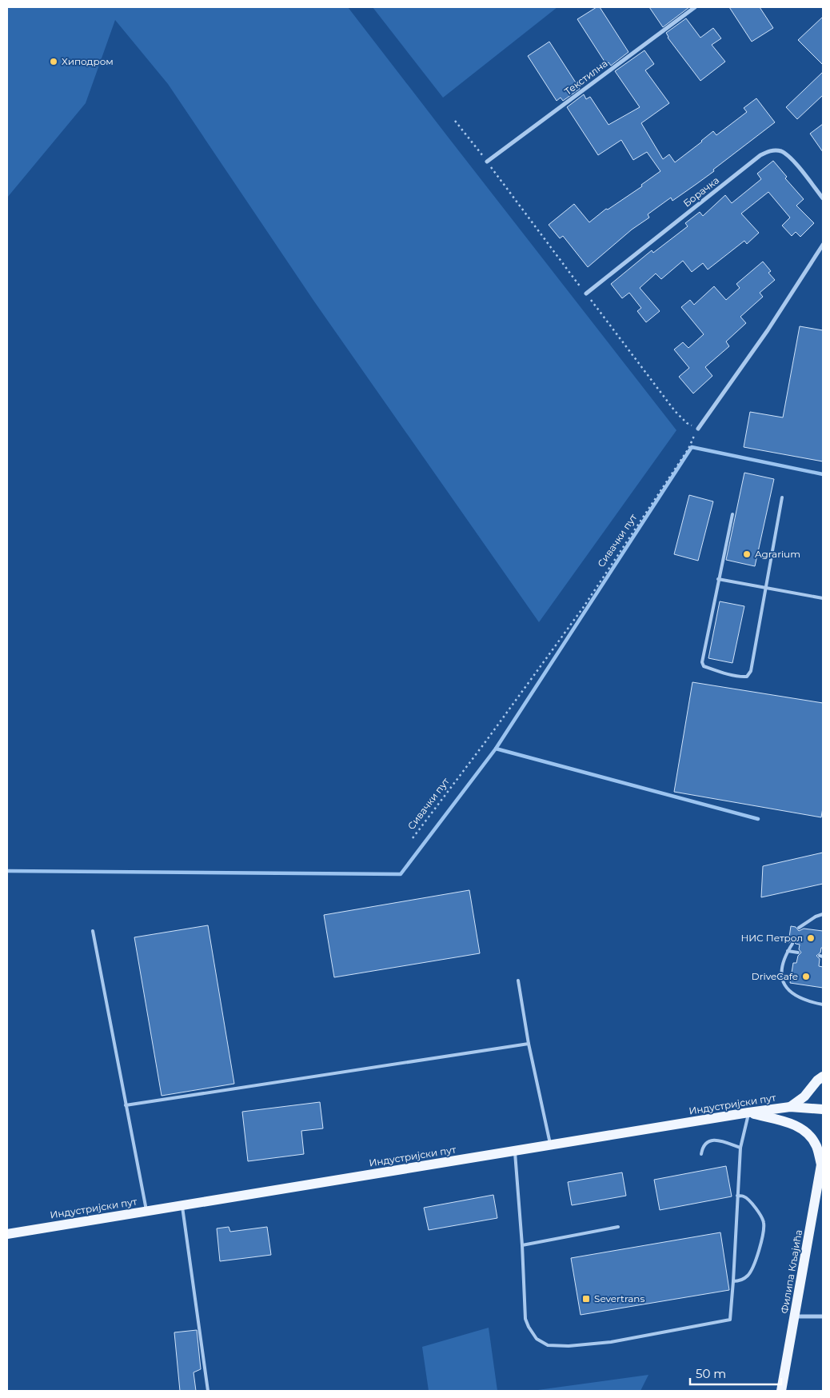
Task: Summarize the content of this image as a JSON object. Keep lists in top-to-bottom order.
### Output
{
  "streets": {
    "main road": ["Индустријски пут", "Филипа Кљајића"],
    "street": ["Текстилна", "Борачка"],
    "path": ["Сивачки пут"]
  },
  "places": {
    "other": [
      "Хиподром",
      "Agrarium",
      "НИС Петрол",
      "DriveCafe"
    ],
    "transit": ["Severtrans"]
  },
  "scale_bar": "50 m"
}
